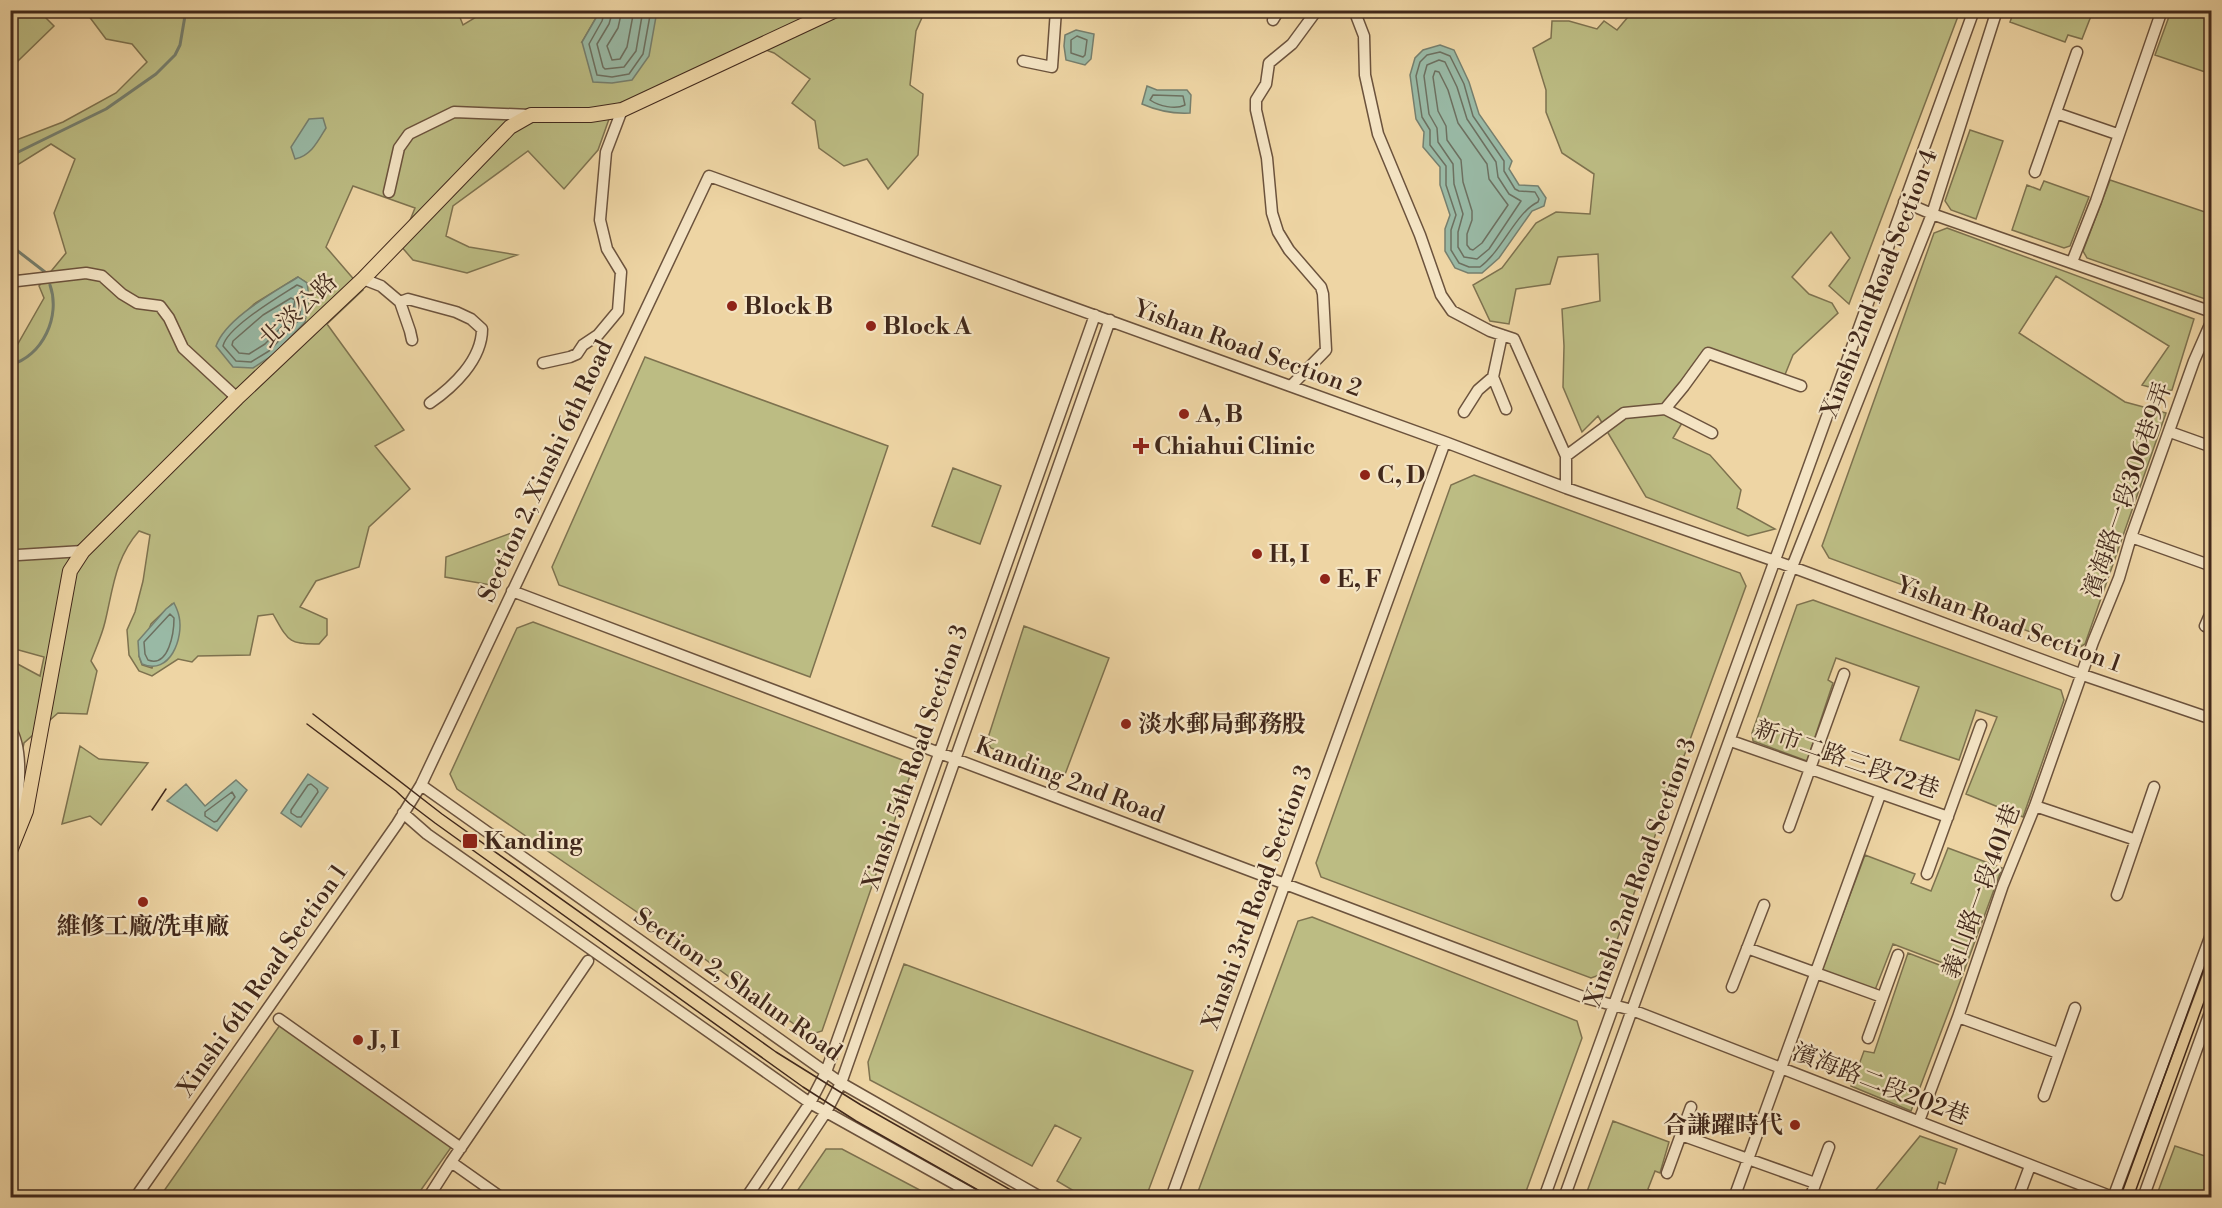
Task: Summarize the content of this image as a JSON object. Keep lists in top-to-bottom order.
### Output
{
  "streets": {
    "main road": ["北淡公路"],
    "street": [
      "Xinshi 2nd Road Section 4",
      "Yishan Road Section 2",
      "Section 2, Xinshi 6th Road",
      "濱海路一段306巷9弄",
      "Yishan Road Section 1",
      "Xinshi 5th Road Section 3",
      "新市二路三段72巷",
      "Kanding 2nd Road",
      "Xinshi 2nd Road Section 3",
      "義山路一段401巷",
      "Xinshi 3rd Road Section 3",
      "Xinshi 6th Road Section 1",
      "Section 2, Shalun Road",
      "濱海路二段202巷"
    ]
  },
  "crossings": [
    ["Xinshi 2nd Road Section 4", "Yishan Road Section 2"],
    ["Xinshi 2nd Road Section 4", "Yishan Road Section 1"],
    ["Xinshi 2nd Road Section 4", "Xinshi 2nd Road Section 3"],
    ["Yishan Road Section 2", "Section 2, Xinshi 6th Road"],
    ["Yishan Road Section 2", "Yishan Road Section 1"],
    ["Yishan Road Section 2", "Xinshi 5th Road Section 3"],
    ["Yishan Road Section 2", "Xinshi 2nd Road Section 3"],
    ["Yishan Road Section 2", "Xinshi 3rd Road Section 3"],
    ["Section 2, Xinshi 6th Road", "Kanding 2nd Road"],
    ["Section 2, Xinshi 6th Road", "Xinshi 6th Road Section 1"],
    ["Section 2, Xinshi 6th Road", "Section 2, Shalun Road"],
    ["濱海路一段306巷9弄", "Yishan Road Section 1"],
    ["濱海路一段306巷9弄", "義山路一段401巷"],
    ["Yishan Road Section 1", "Xinshi 2nd Road Section 3"],
    ["Yishan Road Section 1", "義山路一段401巷"],
    ["Xinshi 5th Road Section 3", "Kanding 2nd Road"],
    ["Xinshi 5th Road Section 3", "Section 2, Shalun Road"],
    ["新市二路三段72巷", "Xinshi 2nd Road Section 3"],
    ["Kanding 2nd Road", "Xinshi 2nd Road Section 3"],
    ["Kanding 2nd Road", "Xinshi 3rd Road Section 3"],
    ["Kanding 2nd Road", "濱海路二段202巷"],
    ["Xinshi 2nd Road Section 3", "濱海路二段202巷"],
    ["義山路一段401巷", "濱海路二段202巷"],
    ["Xinshi 6th Road Section 1", "Section 2, Shalun Road"]
  ],
  "places": {
    "other": [
      "Block B",
      "Block A",
      "A, B",
      "C, D",
      "H, I",
      "E, F",
      "淡水郵局郵務股",
      "維修工廠/洗車廠",
      "J, I",
      "合謙躍時代"
    ],
    "health": ["Chiahui Clinic"],
    "transit": ["Kanding"]
  }
}
